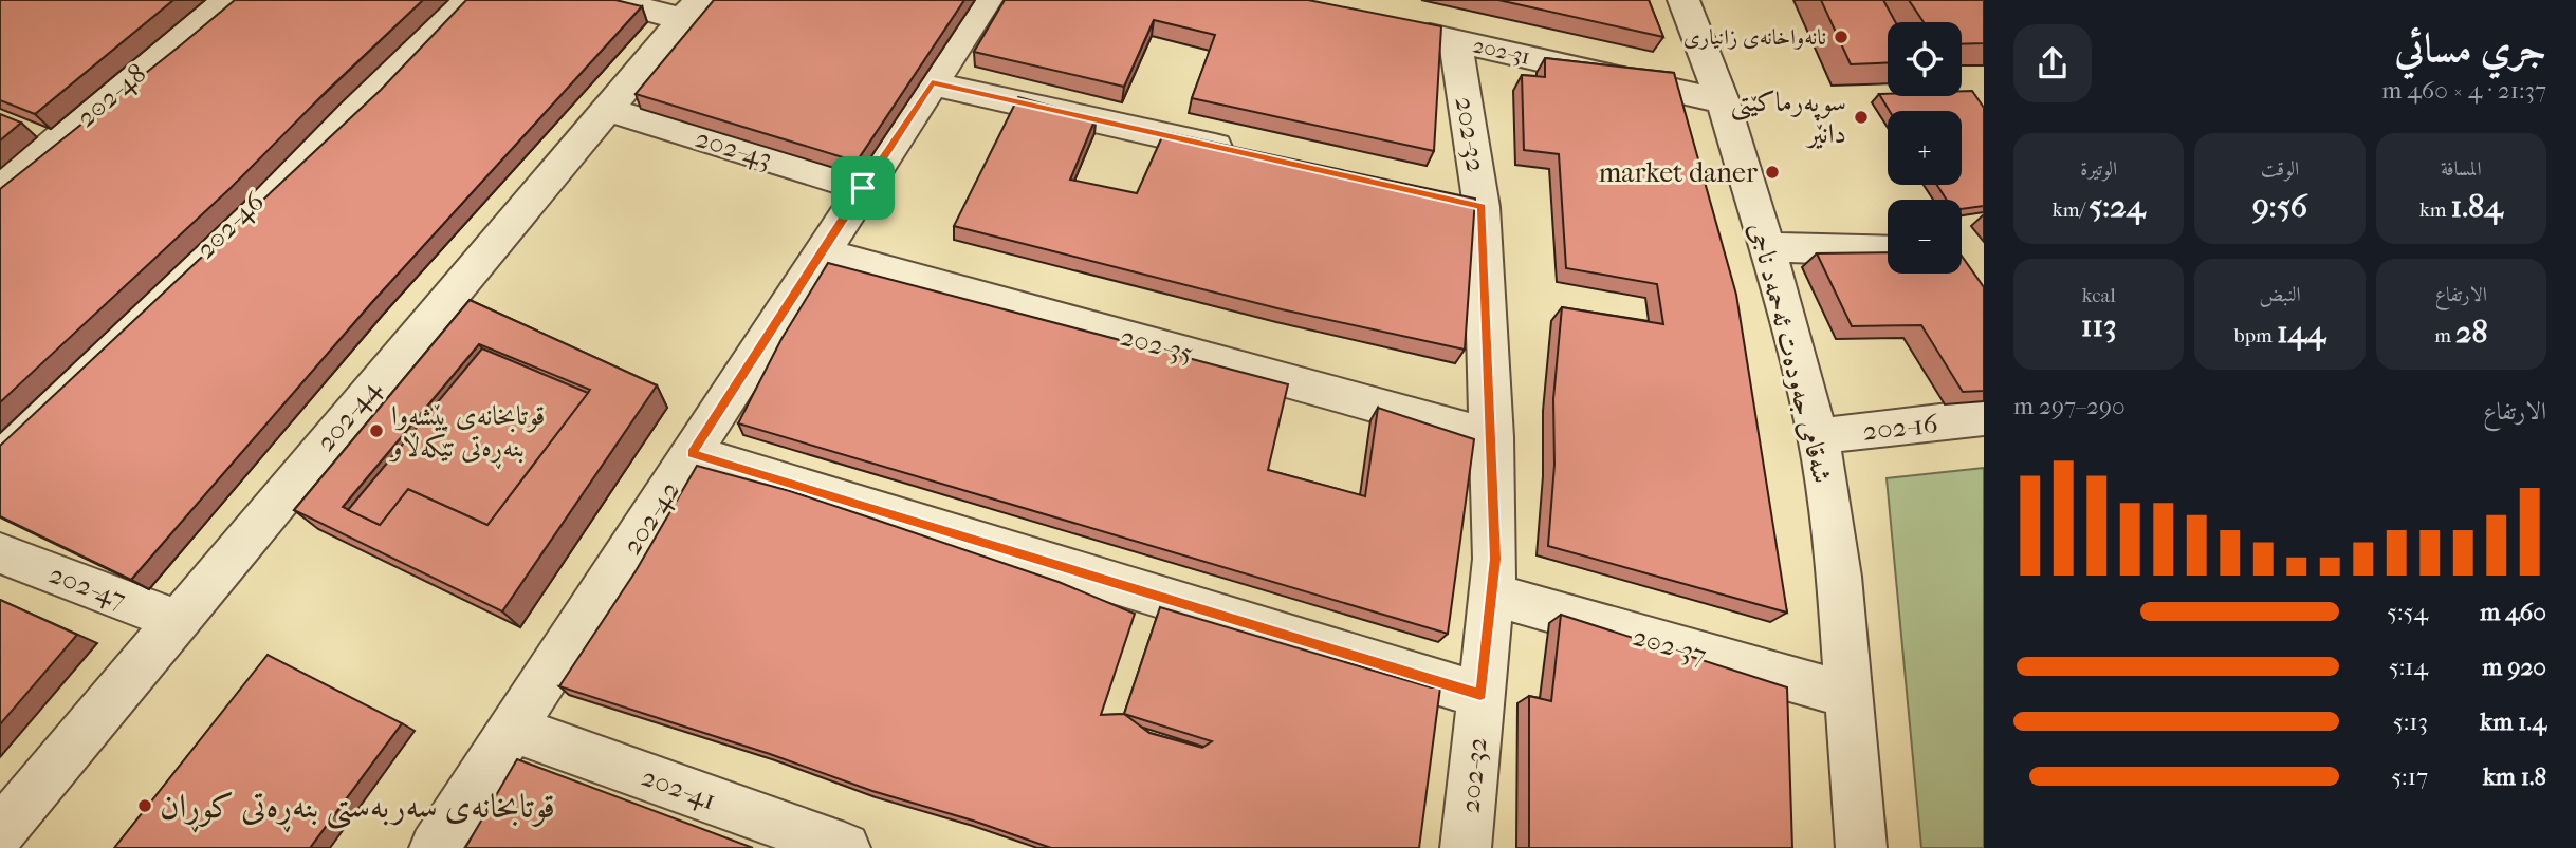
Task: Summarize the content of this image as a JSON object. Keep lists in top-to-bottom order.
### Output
{
  "streets": {
    "street": [
      "202-31",
      "202-48",
      "202-32",
      "202-43",
      "202-46",
      "202-35",
      "شەقامی جەودەت ئەحمەد ناجی",
      "202-44",
      "202-16",
      "202-42",
      "202-47",
      "202-37",
      "202-41"
    ]
  },
  "crossings": [
    ["202-31", "202-32"],
    ["202-31", "شەقامی جەودەت ئەحمەد ناجی"],
    ["202-32", "202-35"],
    ["202-32", "202-37"],
    ["202-43", "202-44"],
    ["202-43", "202-42"],
    ["202-35", "202-42"],
    ["شەقامی جەودەت ئەحمەد ناجی", "202-16"],
    ["شەقامی جەودەت ئەحمەد ناجی", "202-37"],
    ["202-44", "202-47"],
    ["202-42", "202-41"]
  ],
  "places": [
    "نانەواخانەی زانیاری",
    "سوپەرماكێتی دانێر",
    "market daner",
    "قوتابخانەی پێشەوا بنەڕەتی تێکەڵاو",
    "قوتابخانەی سەربەستی بنەڕەتی کوڕان"
  ],
  "page": {
    "heading": ["جري مسائي", "21:37 · 4 × 460 m"],
    "map_buttons": ["+", "−"],
    "stats": [
      ["المسافة", "1.84 km"],
      ["الوقت", "9:56"],
      ["الوتيرة", "5:24 /km"],
      ["الارتفاع", "28 m"],
      ["النبض", "144 bpm"],
      ["kcal", "113"]
    ],
    "chart": ["الارتفاع", "290–297 m"],
    "list": [
      {
        "name": "460 m",
        "note": "5:54"
      },
      {
        "name": "920 m",
        "note": "5:14"
      },
      {
        "name": "1.4 km",
        "note": "5:13"
      },
      {
        "name": "1.8 km",
        "note": "5:17"
      }
    ]
  }
}
